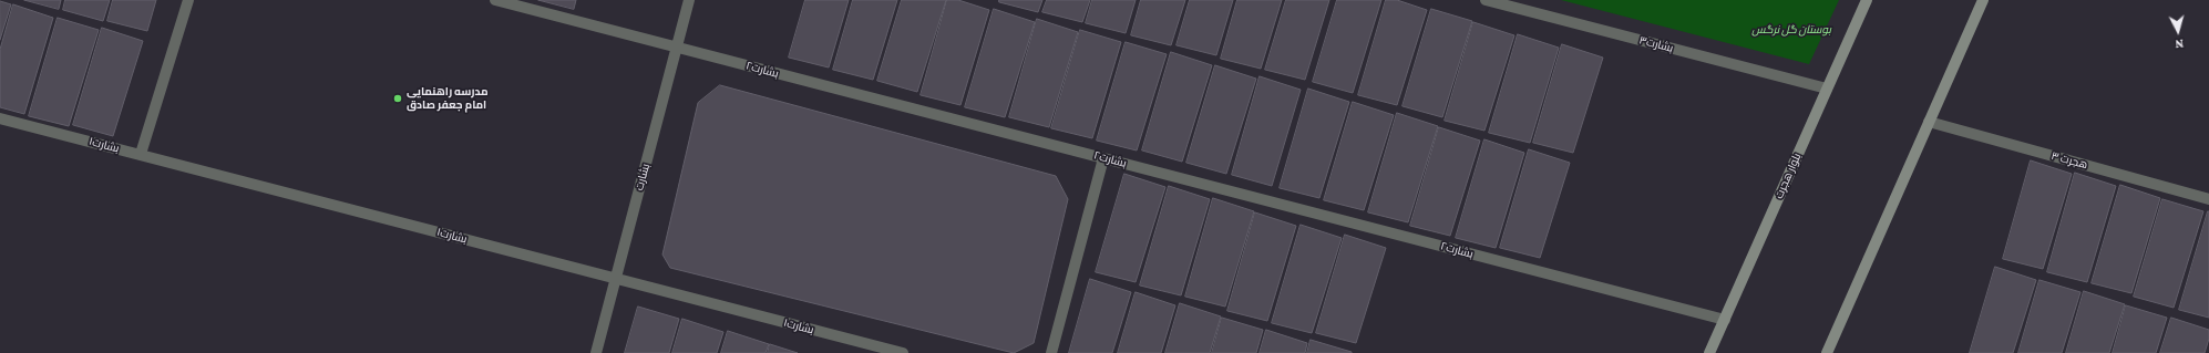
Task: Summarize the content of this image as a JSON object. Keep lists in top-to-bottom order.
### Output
{
  "streets": {
    "main road": ["بلوار هجرت"],
    "street": [
      "بشارت۳",
      "بشارت۲",
      "بشارت۱",
      "هجرت ۳",
      "بشارت"
    ]
  },
  "crossings": [
    ["بشارت۳", "بلوار هجرت"],
    ["بشارت۲", "بلوار هجرت"],
    ["بشارت۲", "بشارت"],
    ["بشارت۱", "بشارت"]
  ],
  "parks": ["بوستان گل نرگس"],
  "places": ["مدرسه راهنمایی امام جعفر صادق"],
  "north": "bottom"
}
